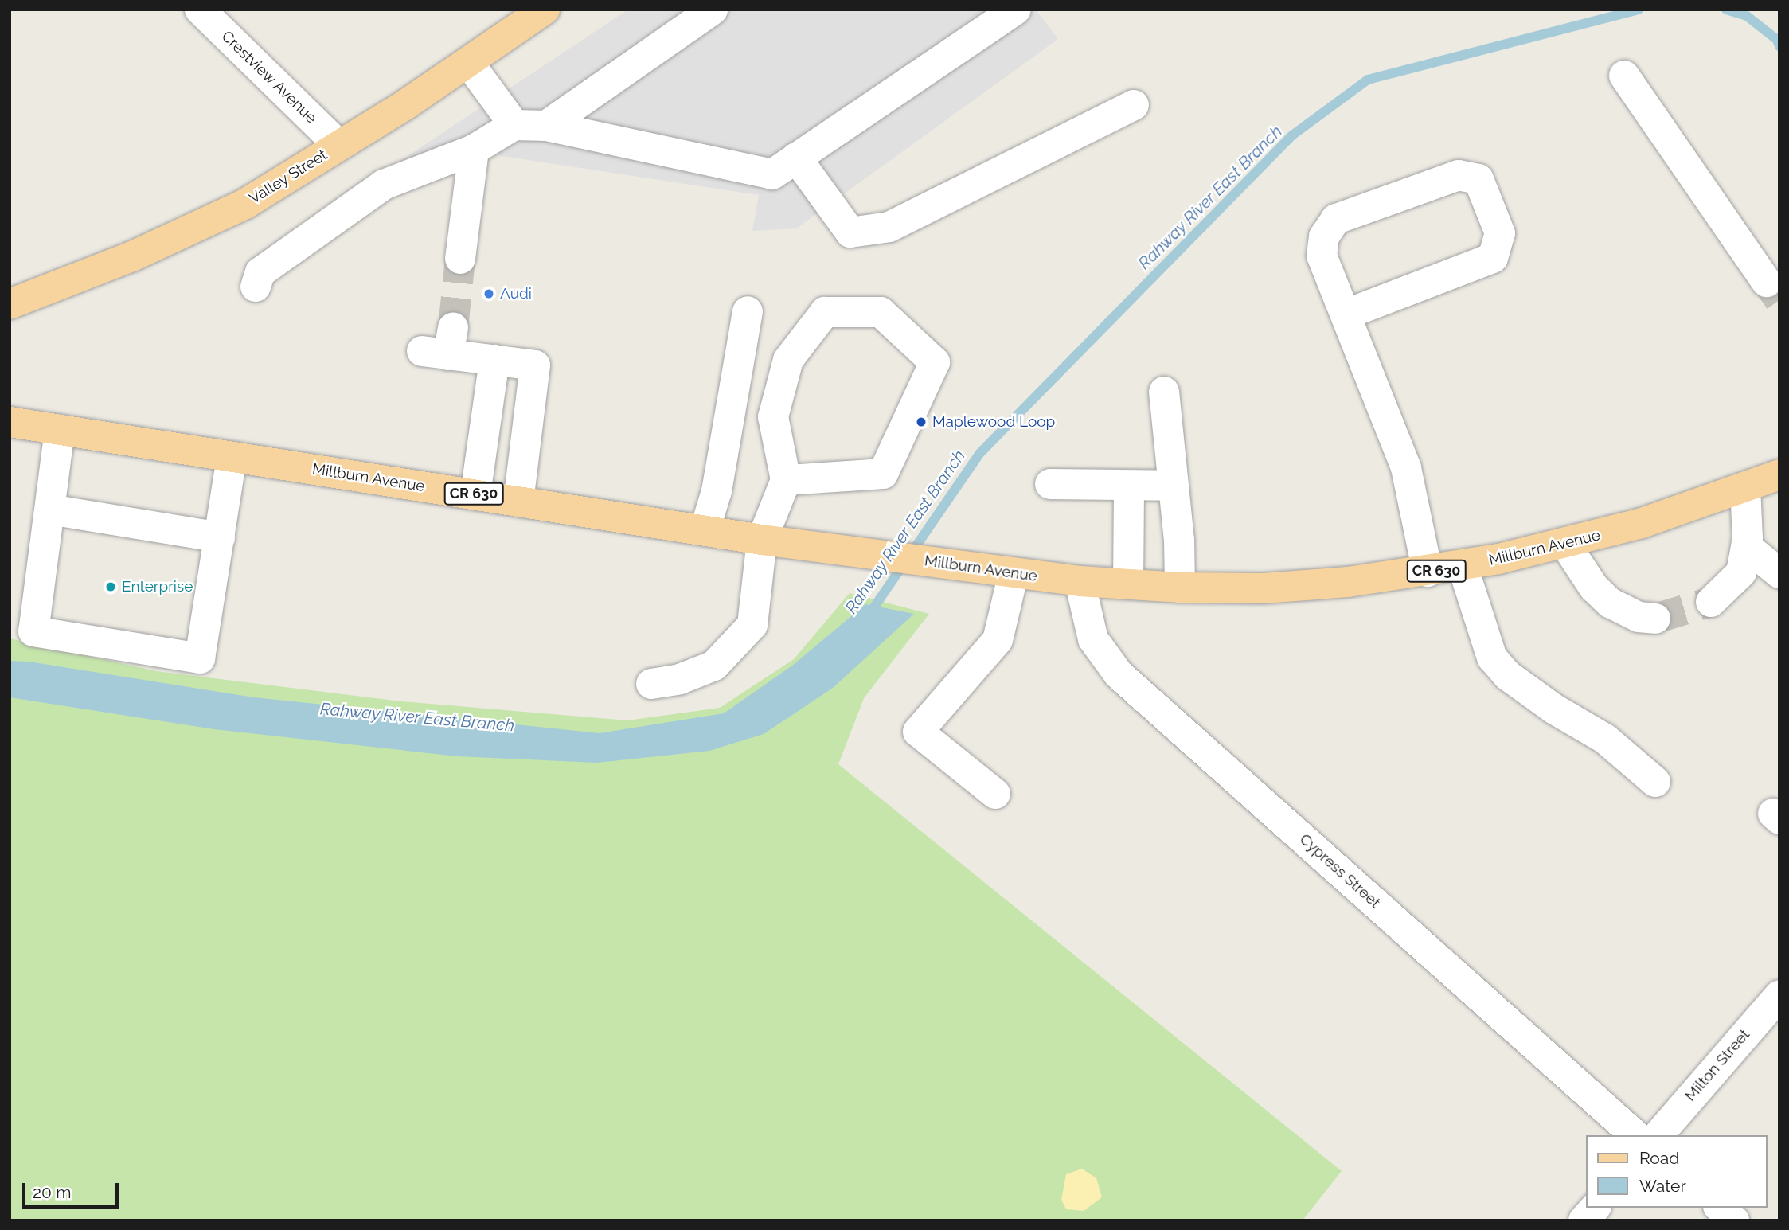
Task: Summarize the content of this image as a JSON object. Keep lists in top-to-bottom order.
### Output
{
  "streets": {
    "main road": ["Valley Street", "Millburn Avenue", "CR 630"],
    "street": ["Crestview Avenue", "Cypress Street", "Milton Street"]
  },
  "crossings": [
    ["Crestview Avenue", "Valley Street"],
    ["Millburn Avenue", "Cypress Street"]
  ],
  "water": ["Rahway River East Branch"],
  "places": ["Audi", "Maplewood Loop", "Enterprise"],
  "legend": ["Road", "Water"],
  "scale_bar": "20 m"
}
